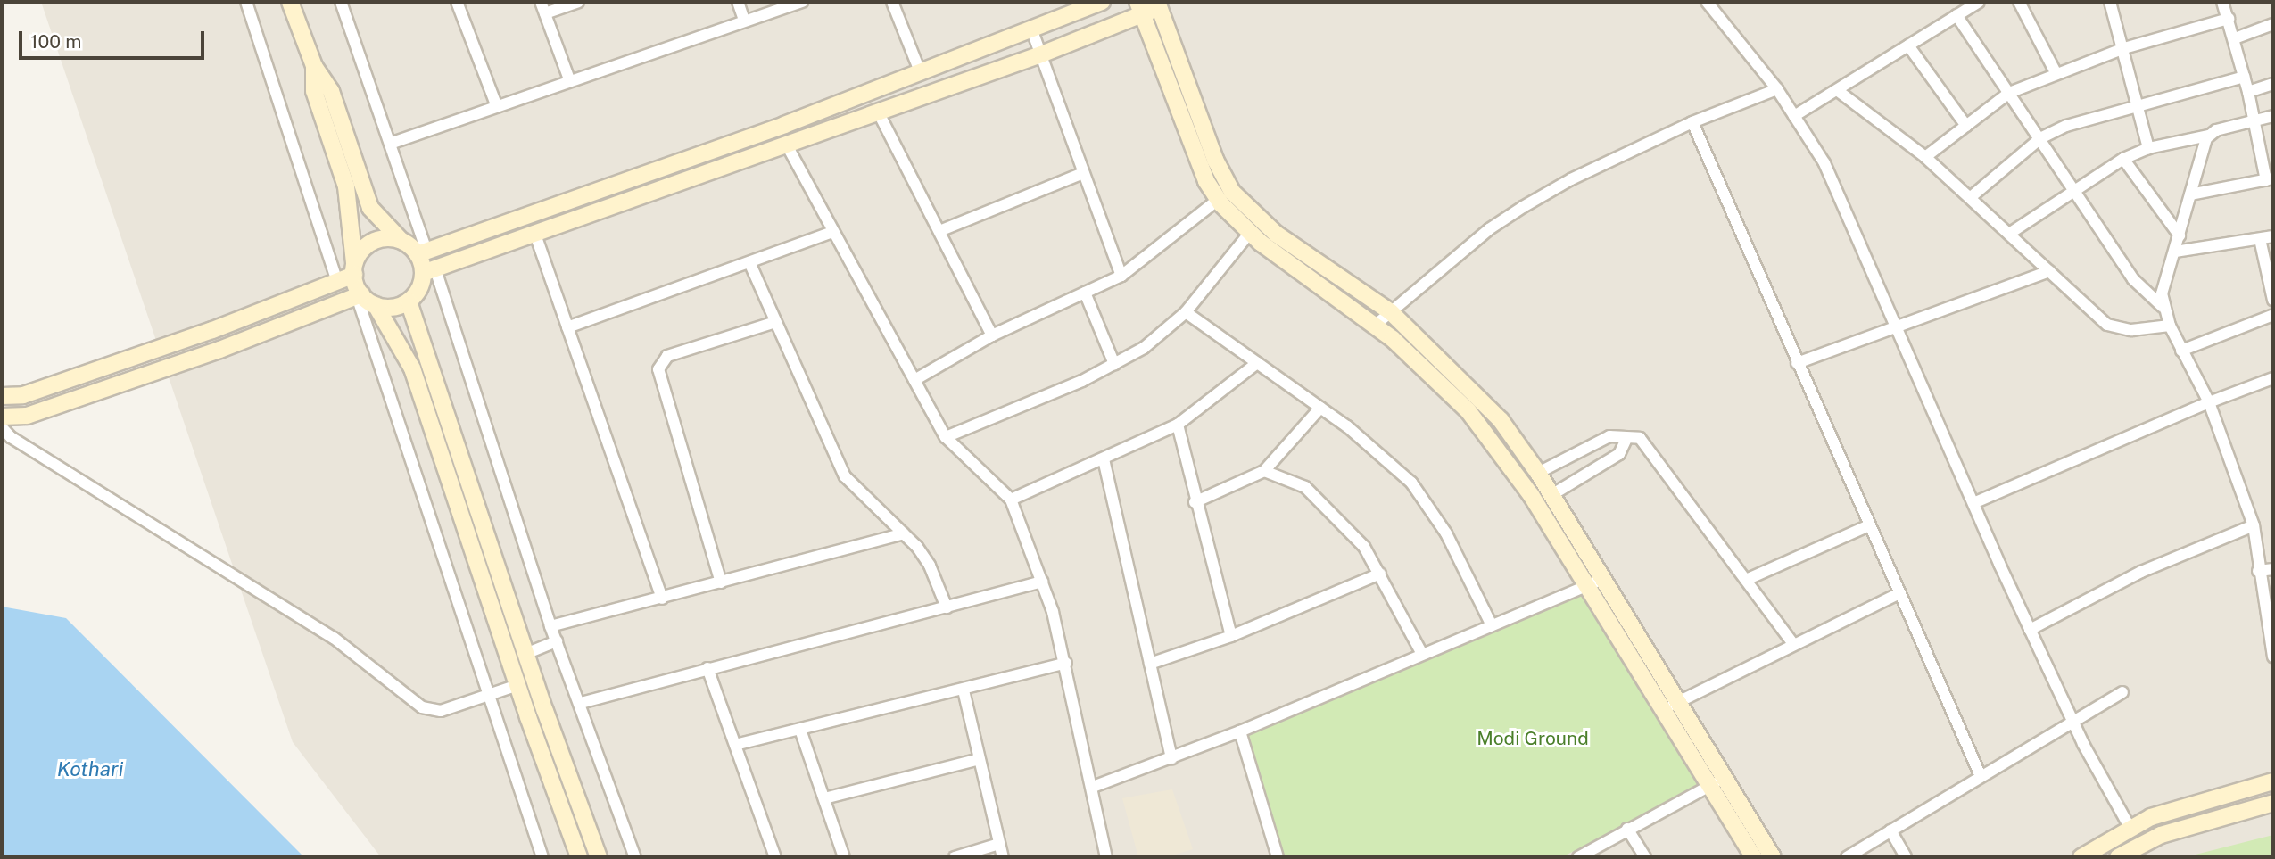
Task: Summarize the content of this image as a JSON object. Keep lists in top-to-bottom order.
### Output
{
  "water": ["Kothari"],
  "parks": ["Modi Ground"],
  "scale_bar": "100 m"
}
